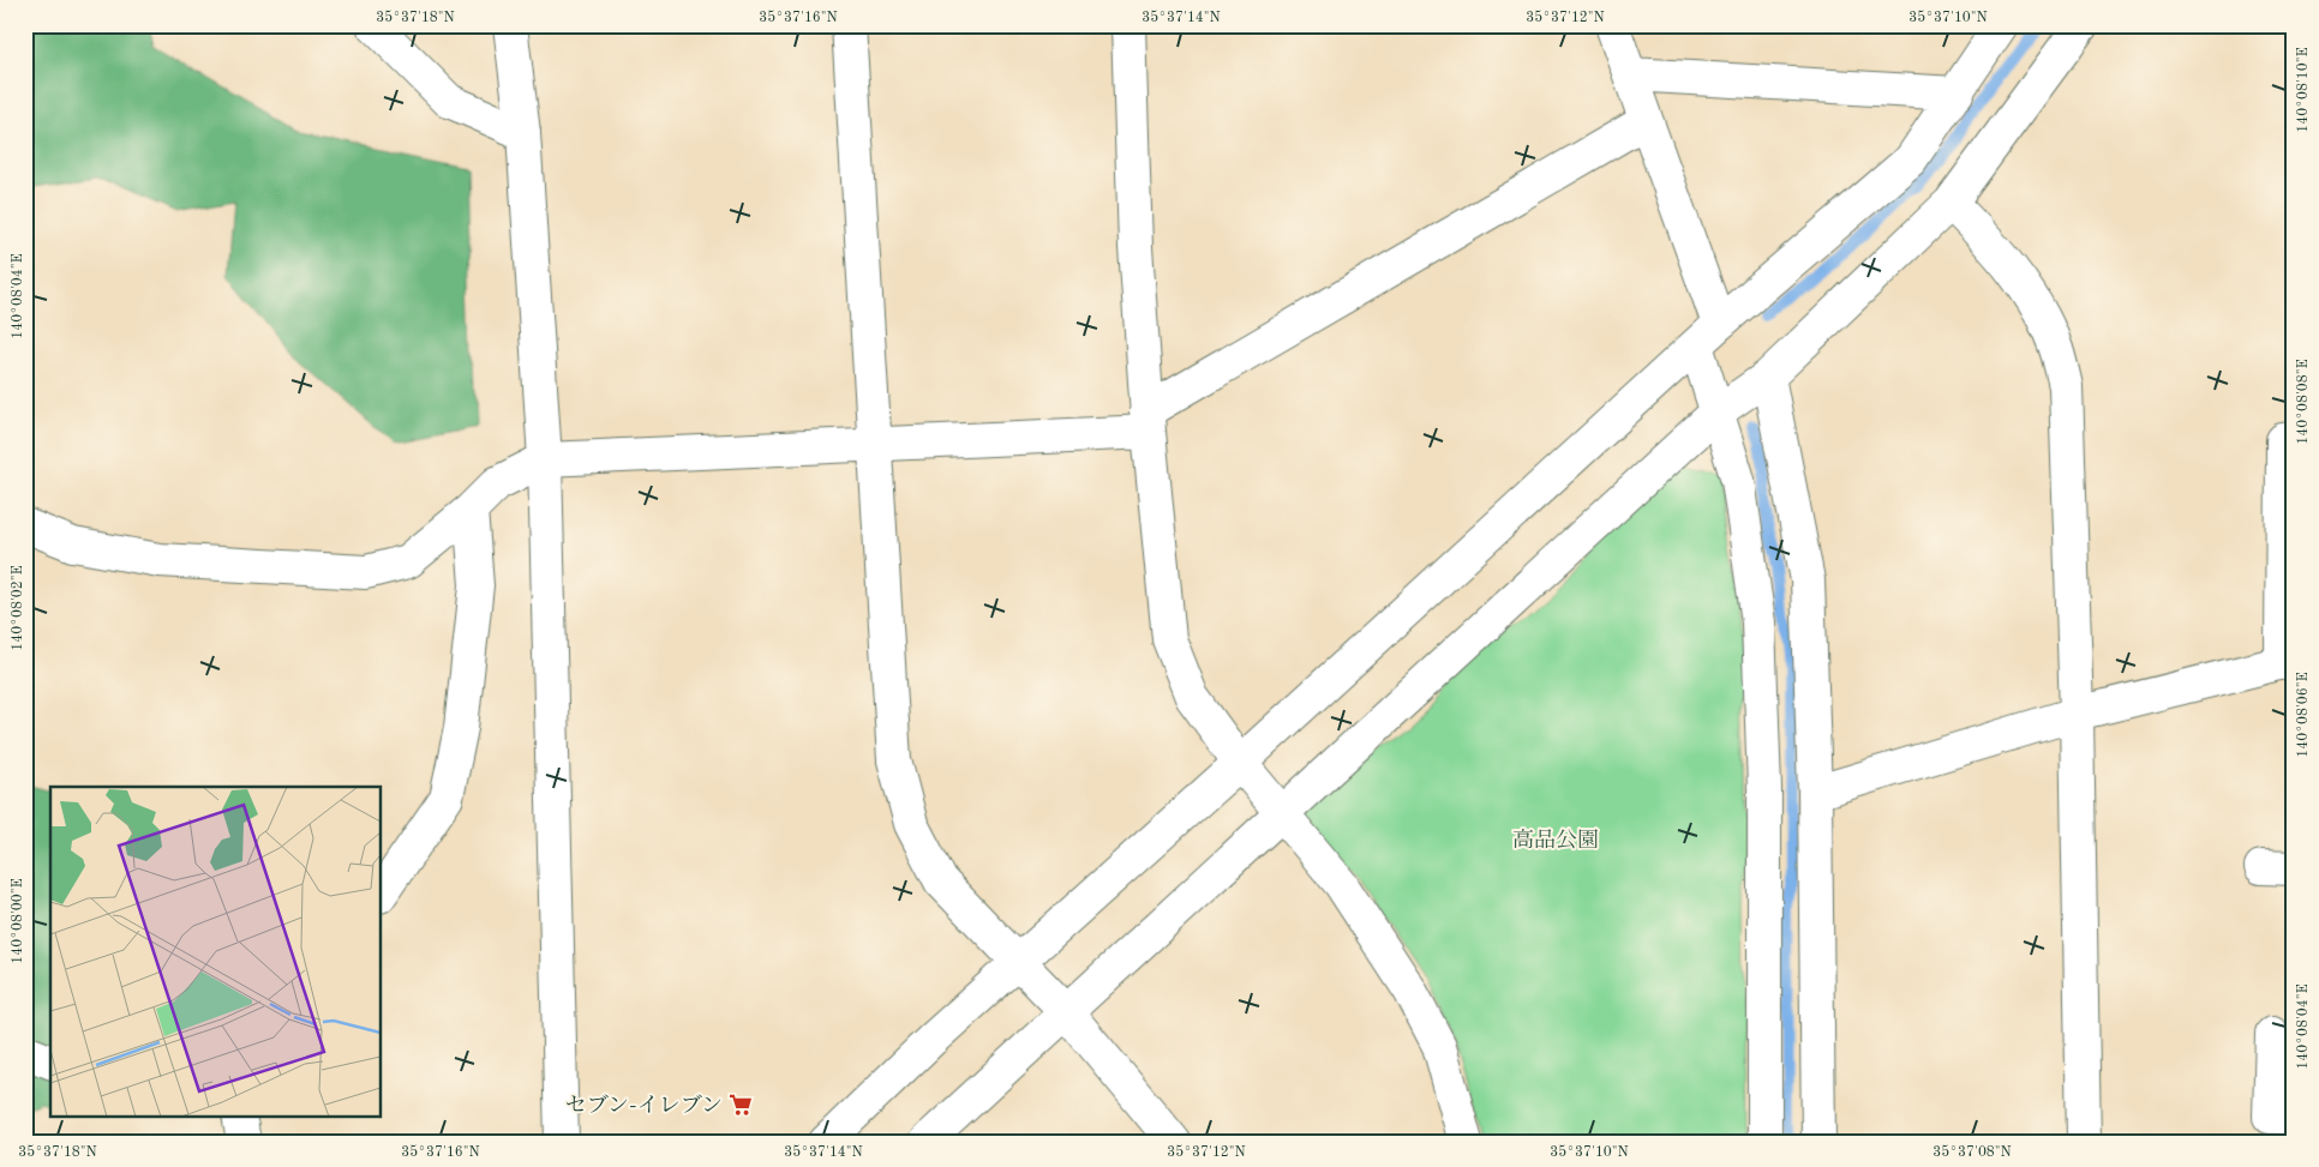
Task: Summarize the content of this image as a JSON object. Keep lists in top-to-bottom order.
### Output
{
  "parks": ["高品公園"],
  "places": {
    "supermarket": ["セブン-イレブン"]
  },
  "coordinates": [
    "35°37'18\"N",
    "35°37'16\"N",
    "35°37'14\"N",
    "35°37'12\"N",
    "35°37'10\"N",
    "140°08'10\"E",
    "140°08'04\"E",
    "140°08'08\"E",
    "140°08'02\"E",
    "140°08'06\"E",
    "140°08'00\"E",
    "35°37'08\"N"
  ]
}
